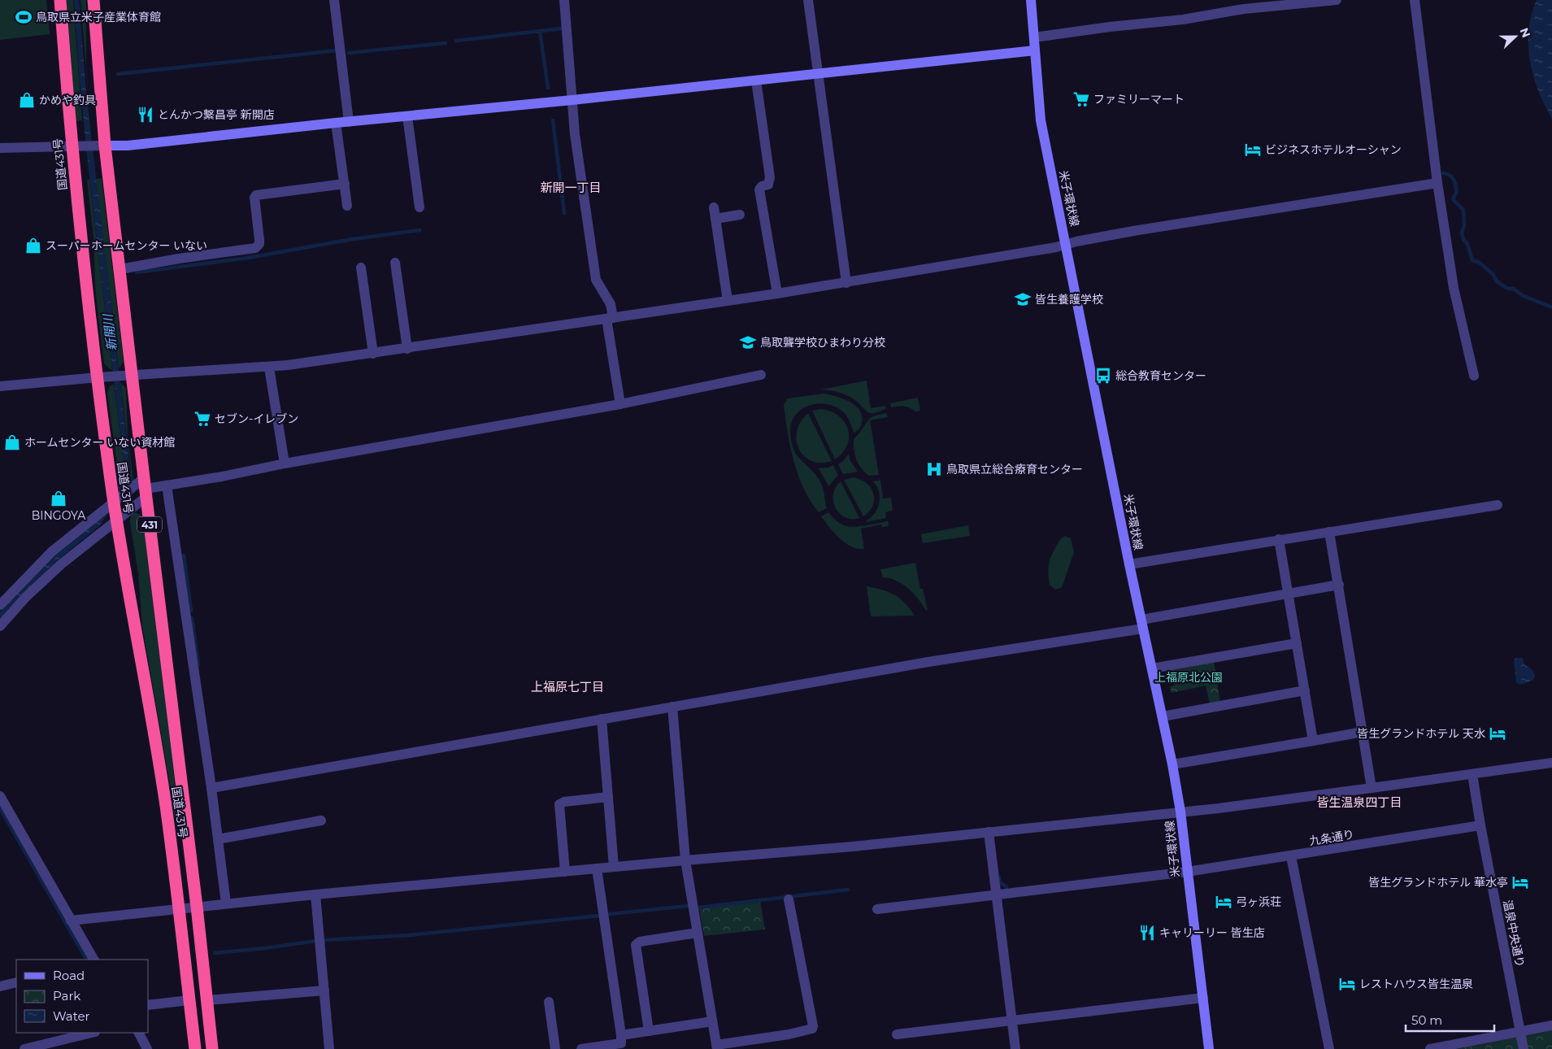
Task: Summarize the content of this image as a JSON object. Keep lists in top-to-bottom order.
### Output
{
  "streets": {
    "highway": ["国道431号", "431"],
    "main road": ["米子環状線"],
    "street": ["九条通り", "温泉中央通り"]
  },
  "crossings": [
    ["米子環状線", "九条通り"],
    ["九条通り", "温泉中央通り"]
  ],
  "districts": ["新開一丁目", "上福原七丁目", "皆生温泉四丁目"],
  "water": ["新開川"],
  "parks": ["上福原北公園"],
  "places": {
    "sports": ["鳥取県立米子産業体育館"],
    "supermarket": ["ファミリーマート", "セブン-イレブン"],
    "shop": [
      "かめや釣具",
      "スーパーホームセンター いない",
      "ホームセンター いない資材館",
      "BINGOYA"
    ],
    "restaurant": ["とんかつ繫昌亭 新開店", "キャリーリー 皆生店"],
    "hotel": [
      "ビジネスホテルオーシャン",
      "皆生グランドホテル 天水",
      "皆生グランドホテル 華水亭",
      "弓ヶ浜荘",
      "レストハウス皆生温泉"
    ],
    "school or university": ["皆生養護学校", "鳥取聾学校ひまわり分校"],
    "bus stop": ["総合教育センター"],
    "hospital": ["鳥取県立総合療育センター"]
  },
  "legend": ["Road", "Park", "Water"],
  "scale_bar": "50 m",
  "north": "right"
}
